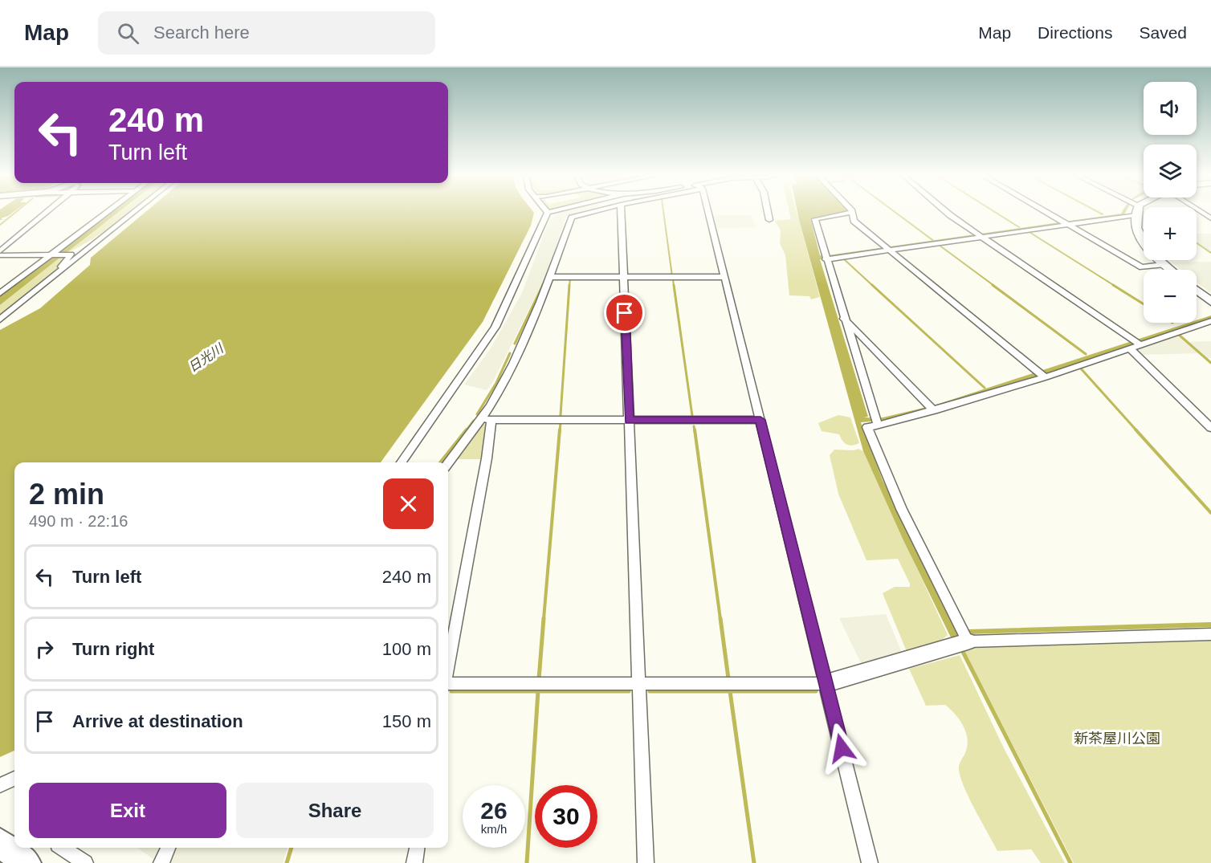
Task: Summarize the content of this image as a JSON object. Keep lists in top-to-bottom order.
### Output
{
  "water": ["日光川"],
  "parks": ["新茶屋川公園"],
  "page": {
    "header": "Map",
    "search": "Search here",
    "nav": ["Map", "Directions", "Saved"],
    "map_buttons": ["+", "−"],
    "turn": ["240 m", "Turn left"],
    "heading": ["2 min", "490 m · 22:16"],
    "list": [
      {
        "name": "Turn left",
        "value": "240 m"
      },
      {
        "name": "Turn right",
        "value": "100 m"
      },
      {
        "name": "Arrive at destination",
        "value": "150 m"
      }
    ],
    "buttons": ["Exit", "Share"],
    "speed": "26 km/h",
    "limit": "30"
  }
}
